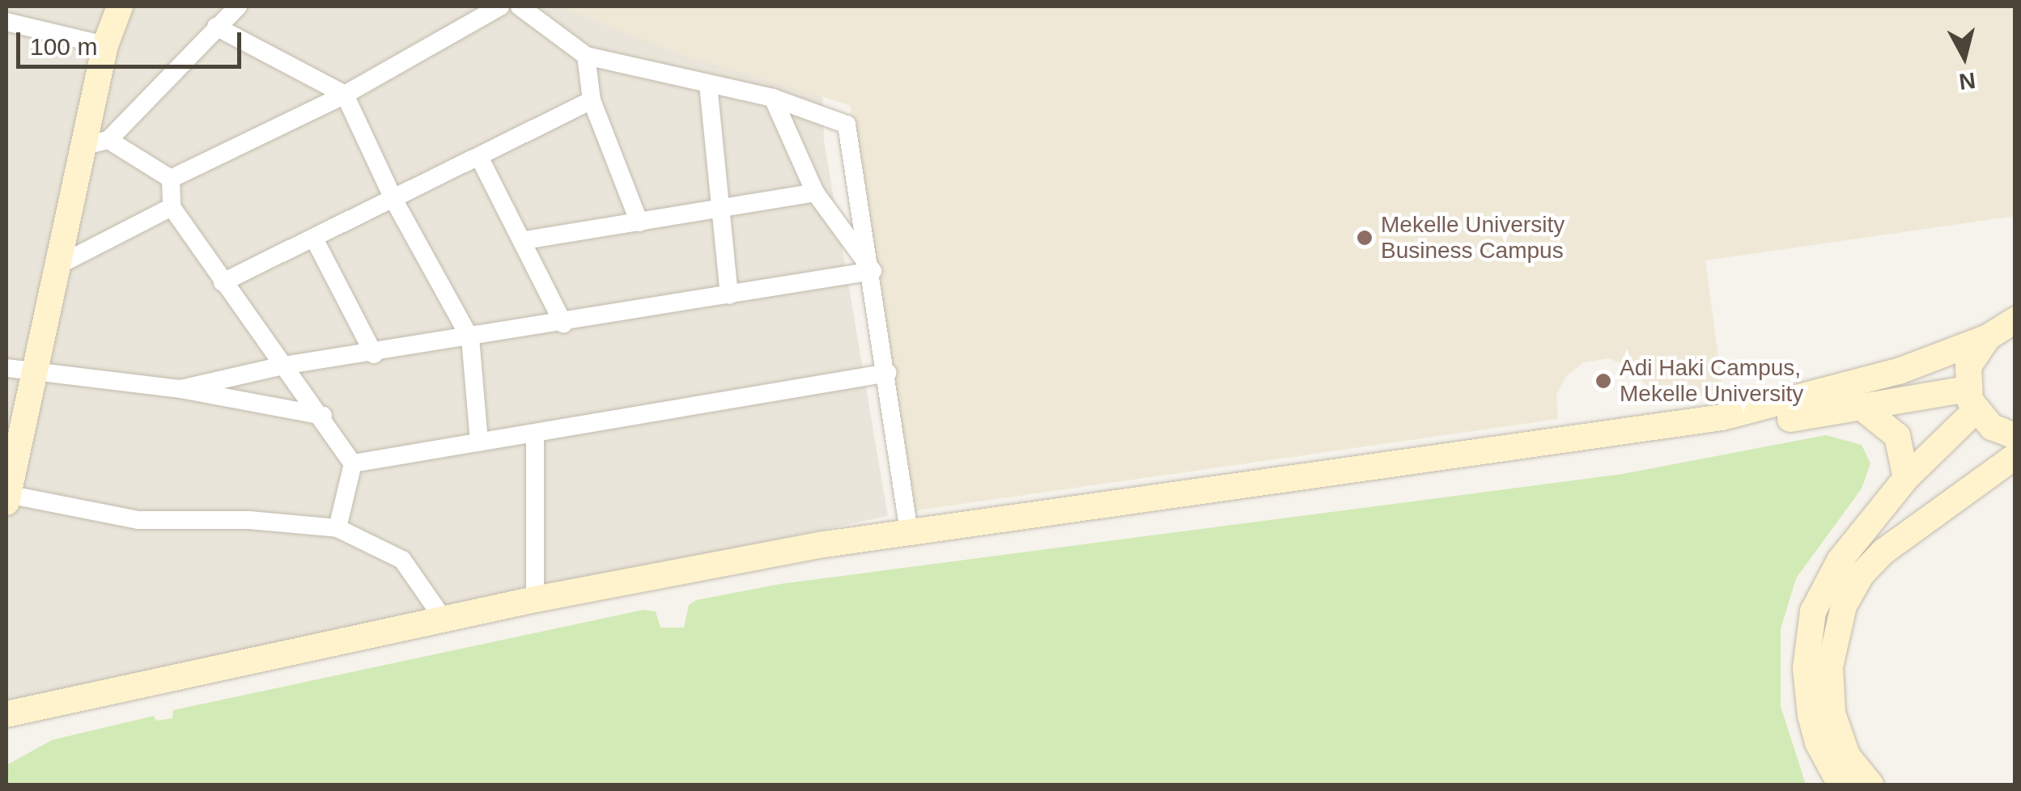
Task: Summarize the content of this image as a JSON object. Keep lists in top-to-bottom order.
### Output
{
  "places": ["Mekelle University Business Campus", "Adi Haki Campus, Mekelle University"],
  "scale_bar": "100 m",
  "north": "bottom"
}
